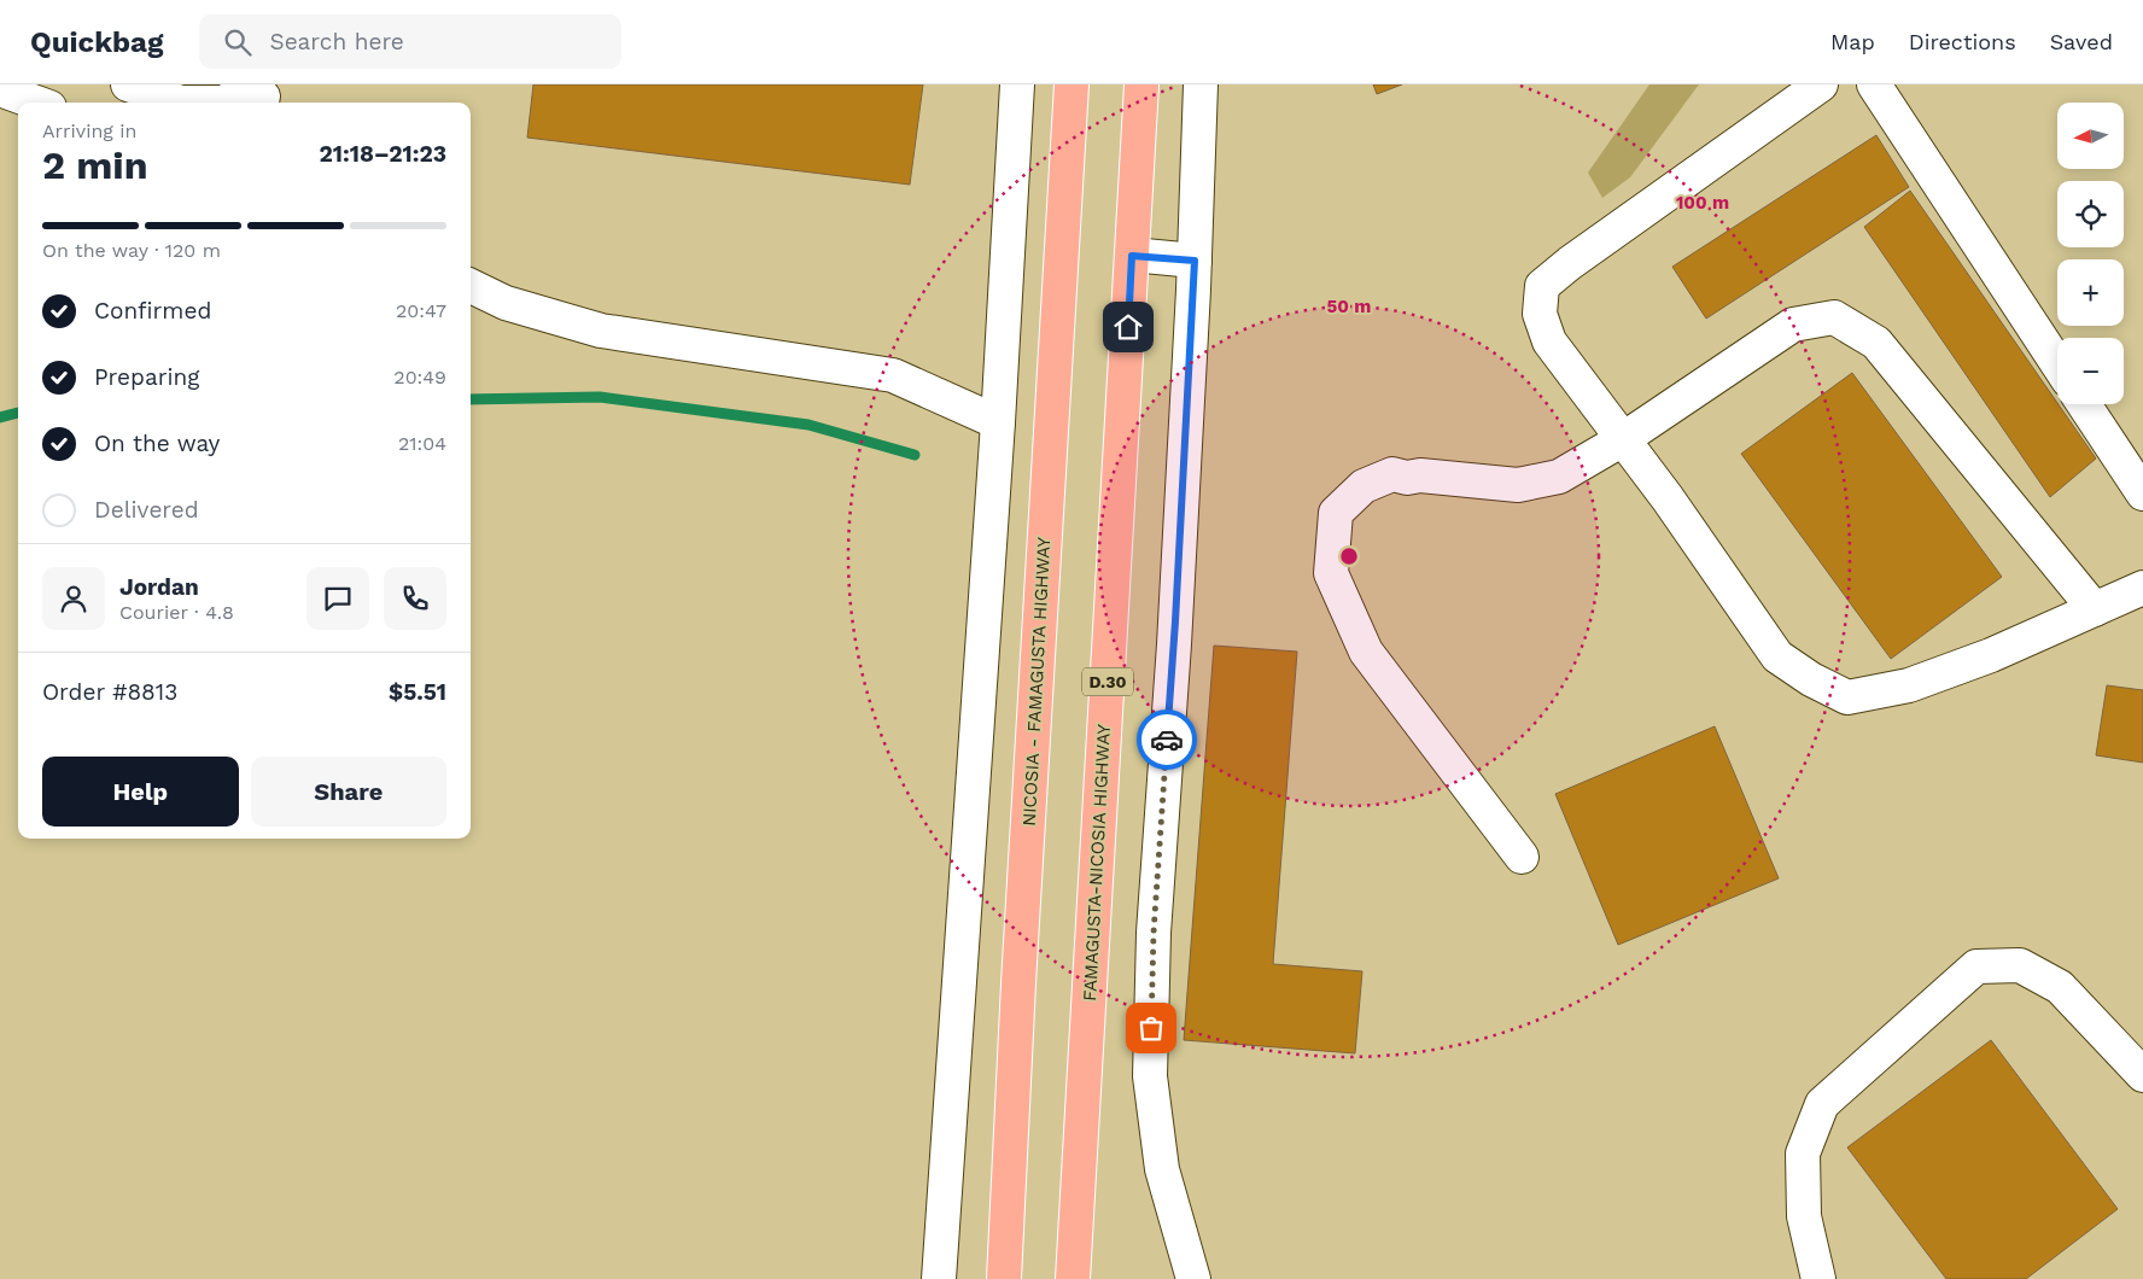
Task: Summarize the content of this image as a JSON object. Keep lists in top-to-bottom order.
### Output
{
  "streets": {
    "highway": ["NICOSIA - FAMAGUSTA HIGHWAY", "D.30", "FAMAGUSTA-NICOSIA HIGHWAY"]
  },
  "north": "left",
  "page": {
    "header": "Quickbag",
    "search": "Search here",
    "nav": ["Map", "Directions", "Saved"],
    "map_buttons": ["+", "−"],
    "heading": ["2 min", "Arriving in", "21:18–21:23"],
    "panel": [
      "Jordan",
      "Courier · 4.8",
      "Order #8813",
      "$5.51"
    ],
    "bar": "On the way · 120 m",
    "list": [
      ["Confirmed", "20:47"],
      ["Preparing", "20:49"],
      ["On the way", "21:04"],
      "Delivered"
    ],
    "buttons": ["Help", "Share"]
  },
  "rings": ["100 m", "50 m"]
}
